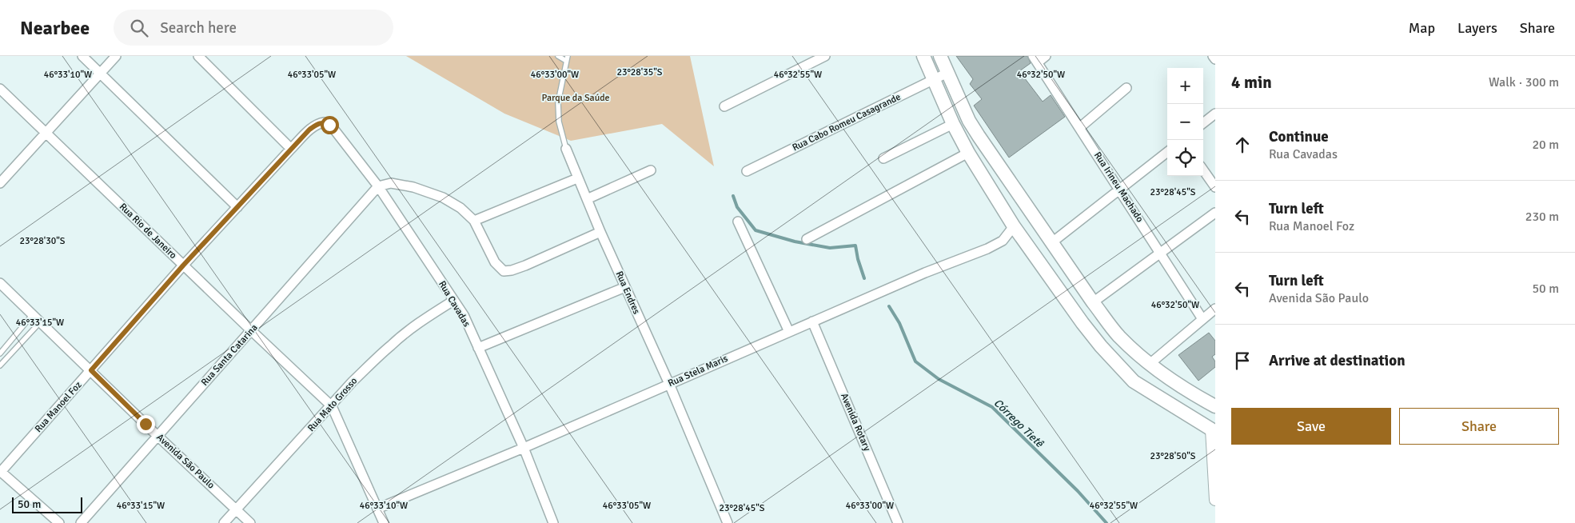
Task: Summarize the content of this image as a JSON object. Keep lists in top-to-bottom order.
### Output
{
  "streets": {
    "street": [
      "Rua Cabo Romeu Casagrande",
      "Rua Irineu Machado",
      "Rua Rio de Janeiro",
      "Rua Endres",
      "Rua Cavadas",
      "Rua Santa Catarina",
      "Rua Stela Maris",
      "Rua Mato Grosso",
      "Rua Manoel Foz",
      "Avenida Rotary",
      "Avenida São Paulo"
    ]
  },
  "crossings": [
    ["Rua Rio de Janeiro", "Rua Santa Catarina"],
    ["Rua Rio de Janeiro", "Rua Mato Grosso"],
    ["Rua Rio de Janeiro", "Rua Manoel Foz"],
    ["Rua Endres", "Rua Stela Maris"],
    ["Rua Cavadas", "Rua Santa Catarina"],
    ["Rua Cavadas", "Rua Stela Maris"],
    ["Rua Cavadas", "Rua Mato Grosso"],
    ["Rua Cavadas", "Rua Manoel Foz"],
    ["Rua Santa Catarina", "Avenida São Paulo"],
    ["Rua Stela Maris", "Avenida Rotary"],
    ["Rua Mato Grosso", "Avenida São Paulo"],
    ["Rua Manoel Foz", "Avenida São Paulo"]
  ],
  "water": ["Córrego Tietê"],
  "parks": ["Parque da Saúde"],
  "scale_bar": "50 m",
  "page": {
    "header": "Nearbee",
    "search": "Search here",
    "nav": ["Map", "Layers", "Share"],
    "heading": ["4 min", "Walk · 300 m"],
    "map_buttons": ["+", "−"],
    "list": [
      ["Continue", "Rua Cavadas", "20 m"],
      ["Turn left", "Rua Manoel Foz", "230 m"],
      ["Turn left", "Avenida São Paulo", "50 m"],
      "Arrive at destination"
    ],
    "buttons": ["Save", "Share"],
    "scale": "50 m"
  },
  "coordinates": [
    "23°28'35\"S",
    "46°33'00\"W",
    "46°33'10\"W",
    "46°33'05\"W",
    "46°32'55\"W",
    "46°32'50\"W",
    "23°28'45\"S",
    "23°28'30\"S",
    "46°33'15\"W",
    "23°28'50\"S"
  ]
}
